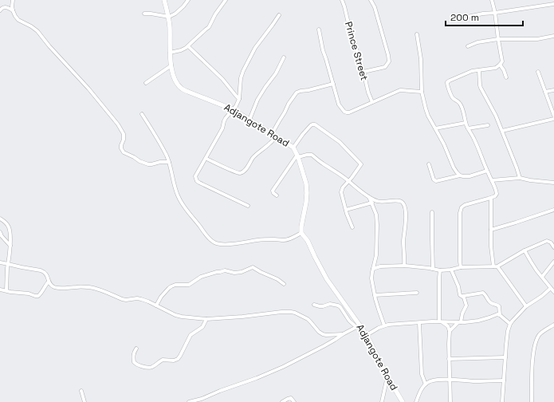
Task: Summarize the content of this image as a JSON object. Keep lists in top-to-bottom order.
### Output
{
  "streets": {
    "street": ["Prince Street", "Adjangote Road"]
  },
  "scale_bar": "200 m"
}
